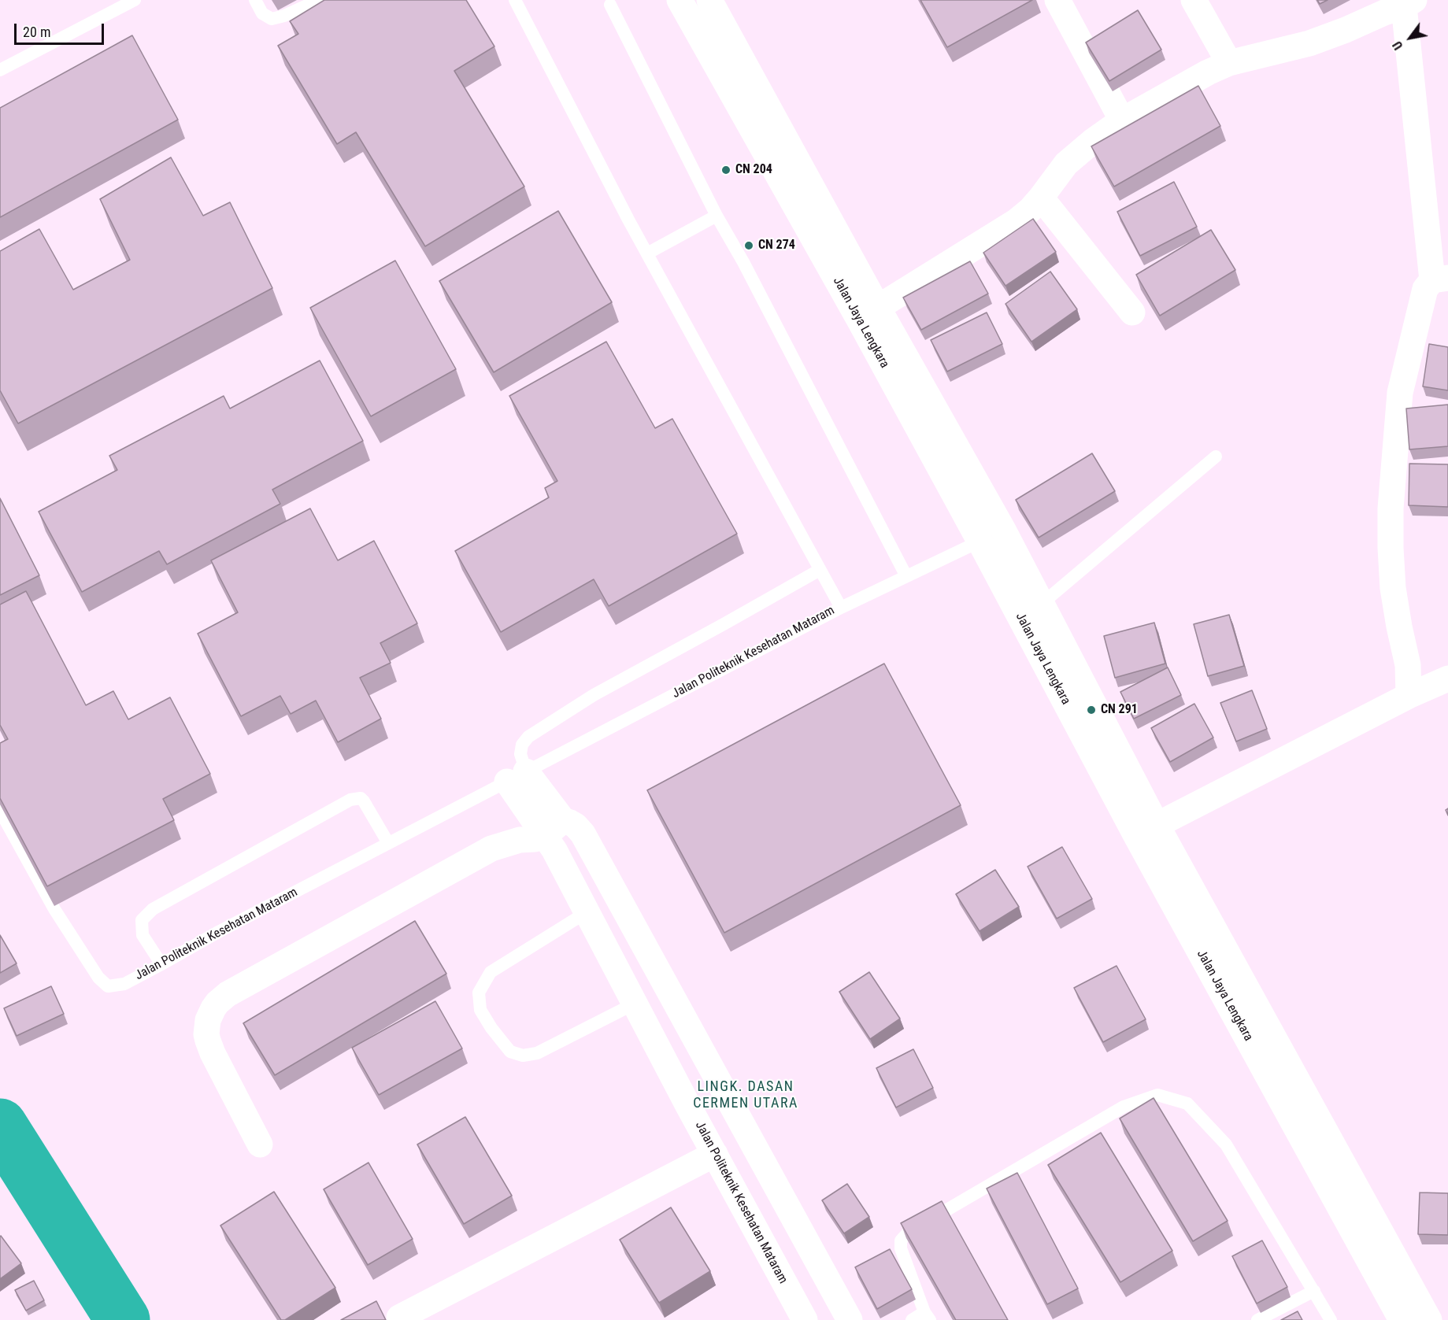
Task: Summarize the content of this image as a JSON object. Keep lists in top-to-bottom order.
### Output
{
  "streets": {
    "street": ["Jalan Jaya Lengkara", "Jalan Politeknik Kesehatan Mataram"]
  },
  "crossings": [
    ["Jalan Jaya Lengkara", "Jalan Politeknik Kesehatan Mataram"]
  ],
  "districts": ["LINGK. DASAN CERMEN UTARA"],
  "places": ["CN 204", "CN 274", "CN 291"],
  "scale_bar": "20 m",
  "north": "bottom left"
}
